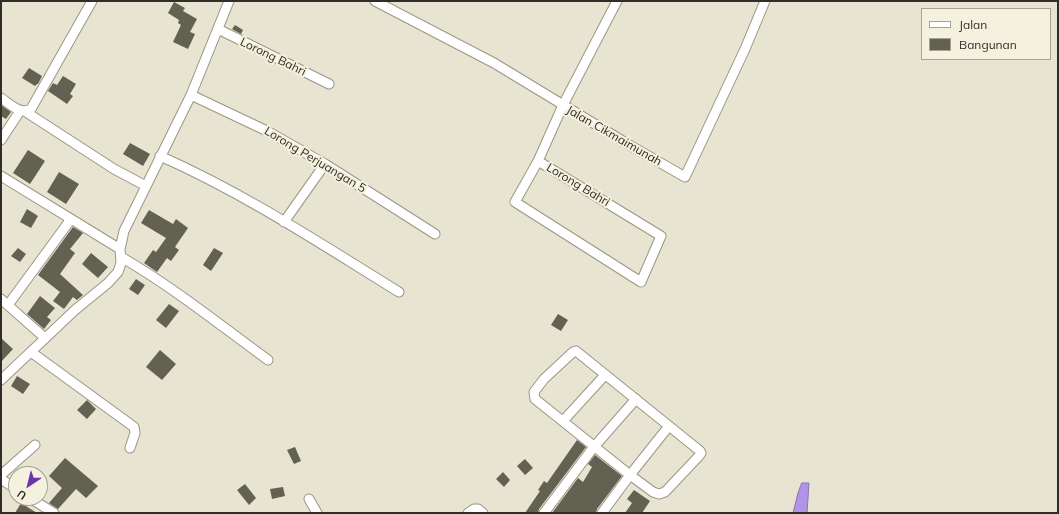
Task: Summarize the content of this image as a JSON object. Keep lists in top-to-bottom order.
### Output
{
  "streets": {
    "street": ["Lorong Bahri", "Jalan Cikmaimunah", "Lorong Perjuangan 5"]
  },
  "legend": ["Jalan", "Bangunan"],
  "north": "bottom left"
}
